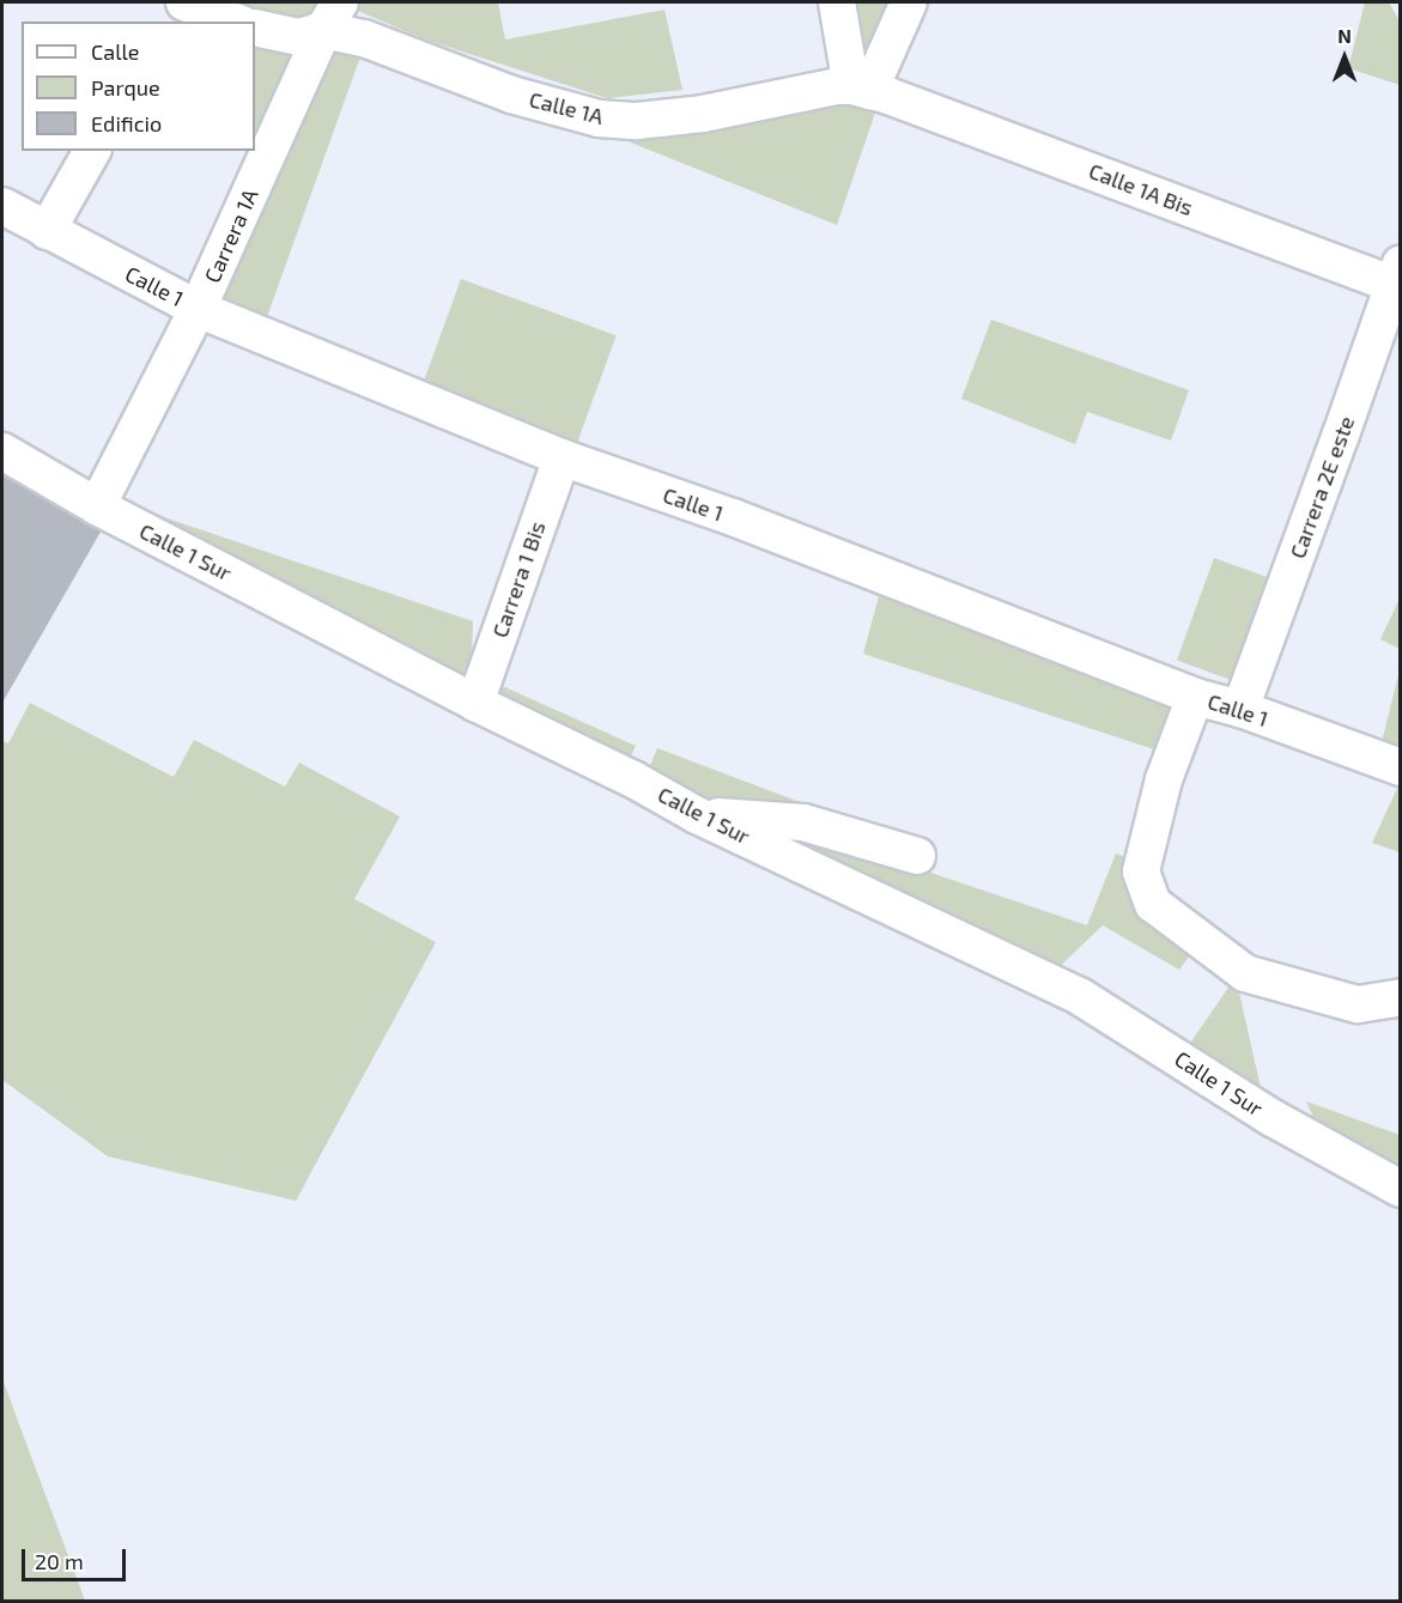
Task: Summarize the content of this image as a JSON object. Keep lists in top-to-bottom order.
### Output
{
  "streets": {
    "street": [
      "Calle 1A",
      "Calle 1A Bis",
      "Carrera 1A",
      "Calle 1",
      "Carrera 2E este",
      "Calle 1 Sur",
      "Carrera 1 Bis"
    ]
  },
  "crossings": [
    ["Calle 1A", "Calle 1A Bis"],
    ["Calle 1A", "Carrera 1A"],
    ["Calle 1A Bis", "Carrera 2E este"],
    ["Carrera 1A", "Calle 1"],
    ["Carrera 1A", "Calle 1 Sur"],
    ["Calle 1", "Carrera 2E este"],
    ["Calle 1", "Carrera 1 Bis"],
    ["Calle 1 Sur", "Carrera 1 Bis"]
  ],
  "legend": ["Calle", "Parque", "Edificio"],
  "scale_bar": "20 m",
  "north": "top"
}
